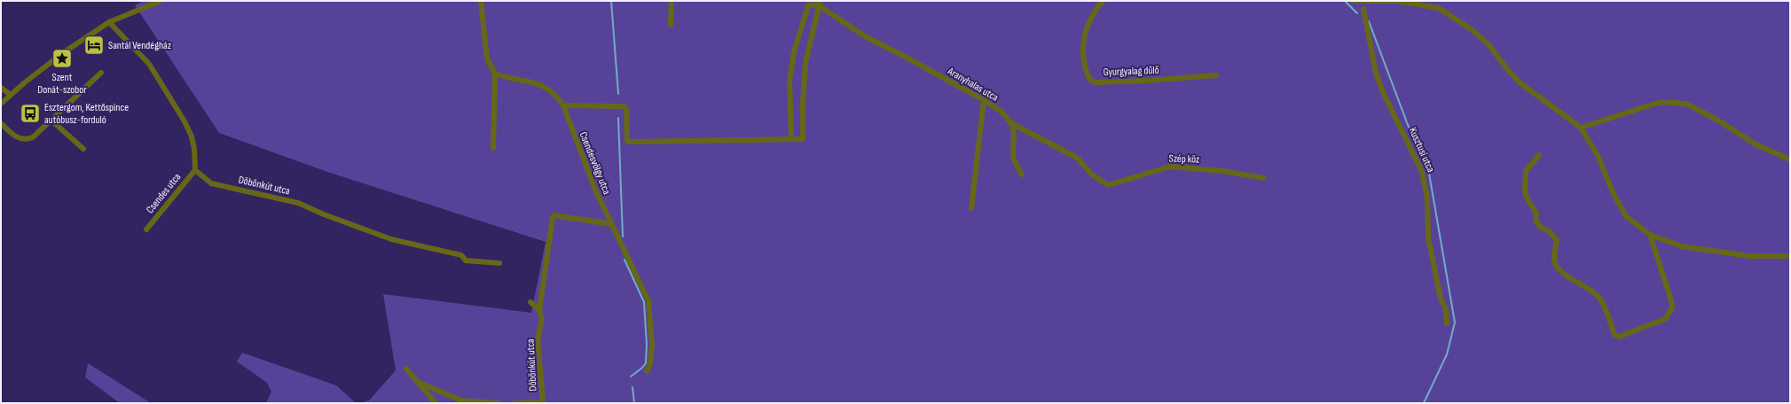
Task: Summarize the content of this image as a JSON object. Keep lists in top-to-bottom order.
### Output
{
  "streets": {
    "street": [
      "Gyurgyalag dűlő",
      "Aranyhalas utca",
      "Kusztusi utca",
      "Szép köz",
      "Csendesvölgy utca",
      "Döbönkút utca",
      "Csendes utca"
    ]
  },
  "crossings": [
    ["Aranyhalas utca", "Szép köz"],
    ["Döbönkút utca", "Csendes utca"]
  ],
  "places": {
    "hotel": ["Santál Vendégház"],
    "place": ["Szent Donát-szobor"],
    "bus stop": ["Esztergom, Kettőspince autóbusz-forduló"]
  }
}
